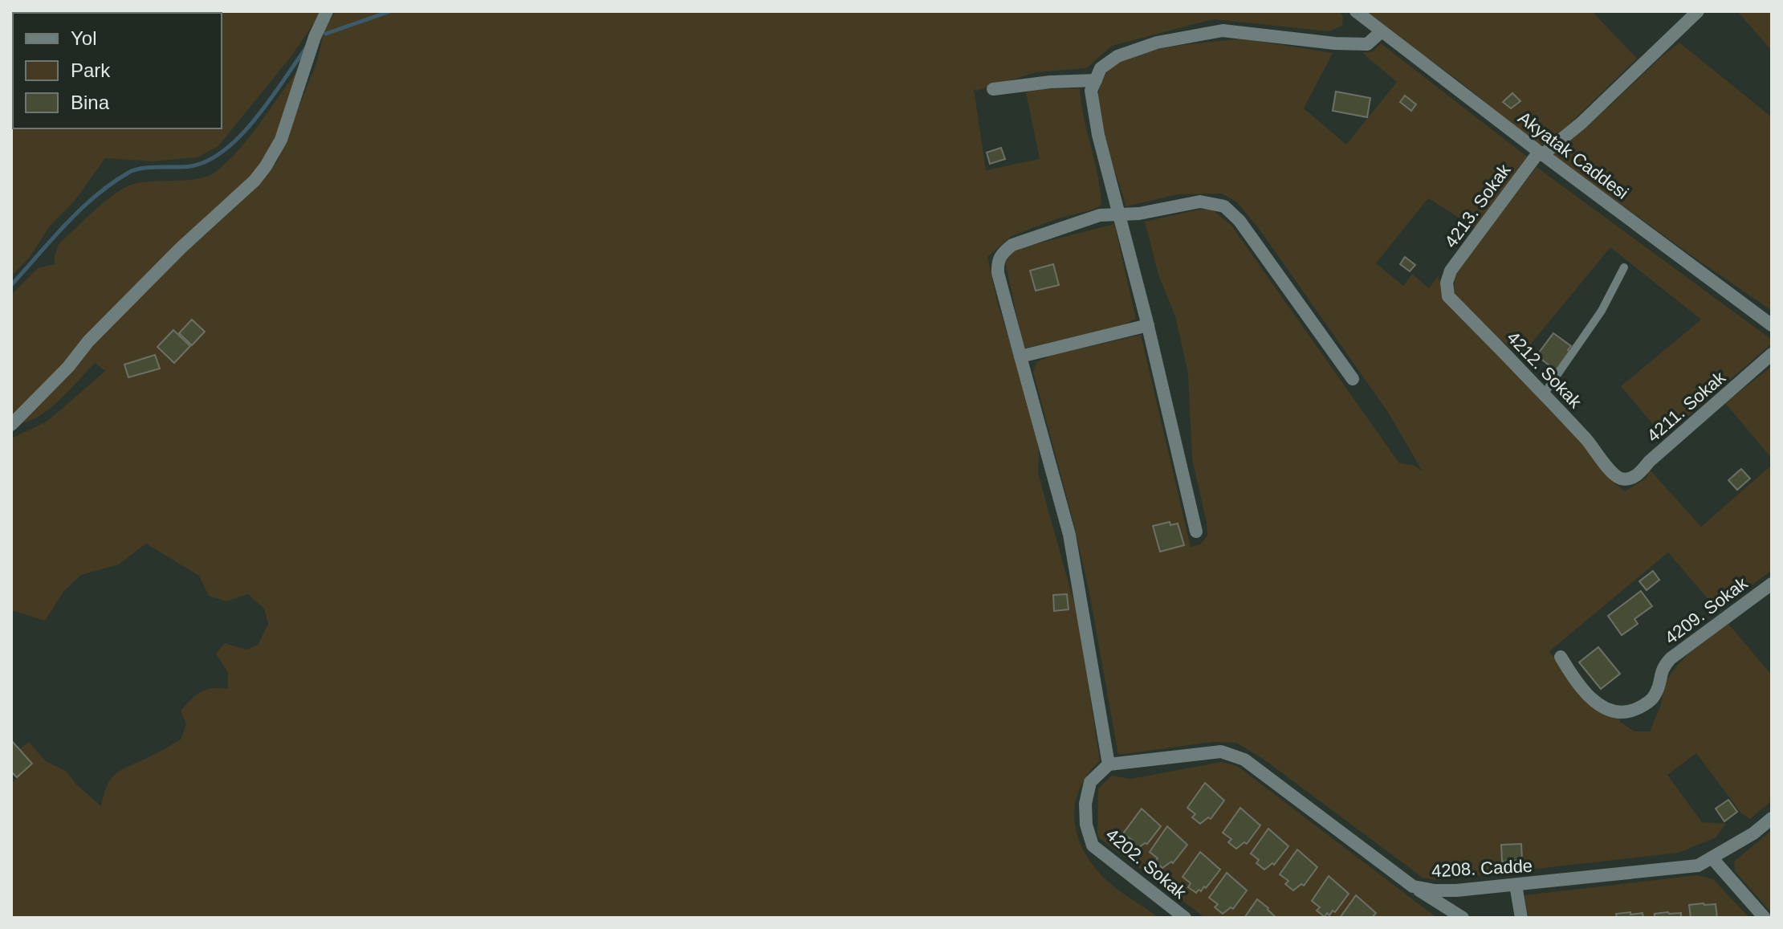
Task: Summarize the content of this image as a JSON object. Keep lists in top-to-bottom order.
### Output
{
  "streets": {
    "street": [
      "Akyatak Caddesi",
      "4213. Sokak",
      "4212. Sokak",
      "4211. Sokak",
      "4209. Sokak",
      "4202. Sokak",
      "4208. Cadde"
    ]
  },
  "crossings": [
    ["Akyatak Caddesi", "4213. Sokak"],
    ["4213. Sokak", "4212. Sokak"],
    ["4212. Sokak", "4211. Sokak"],
    ["4202. Sokak", "4208. Cadde"]
  ],
  "legend": ["Yol", "Park", "Bina"]
}
